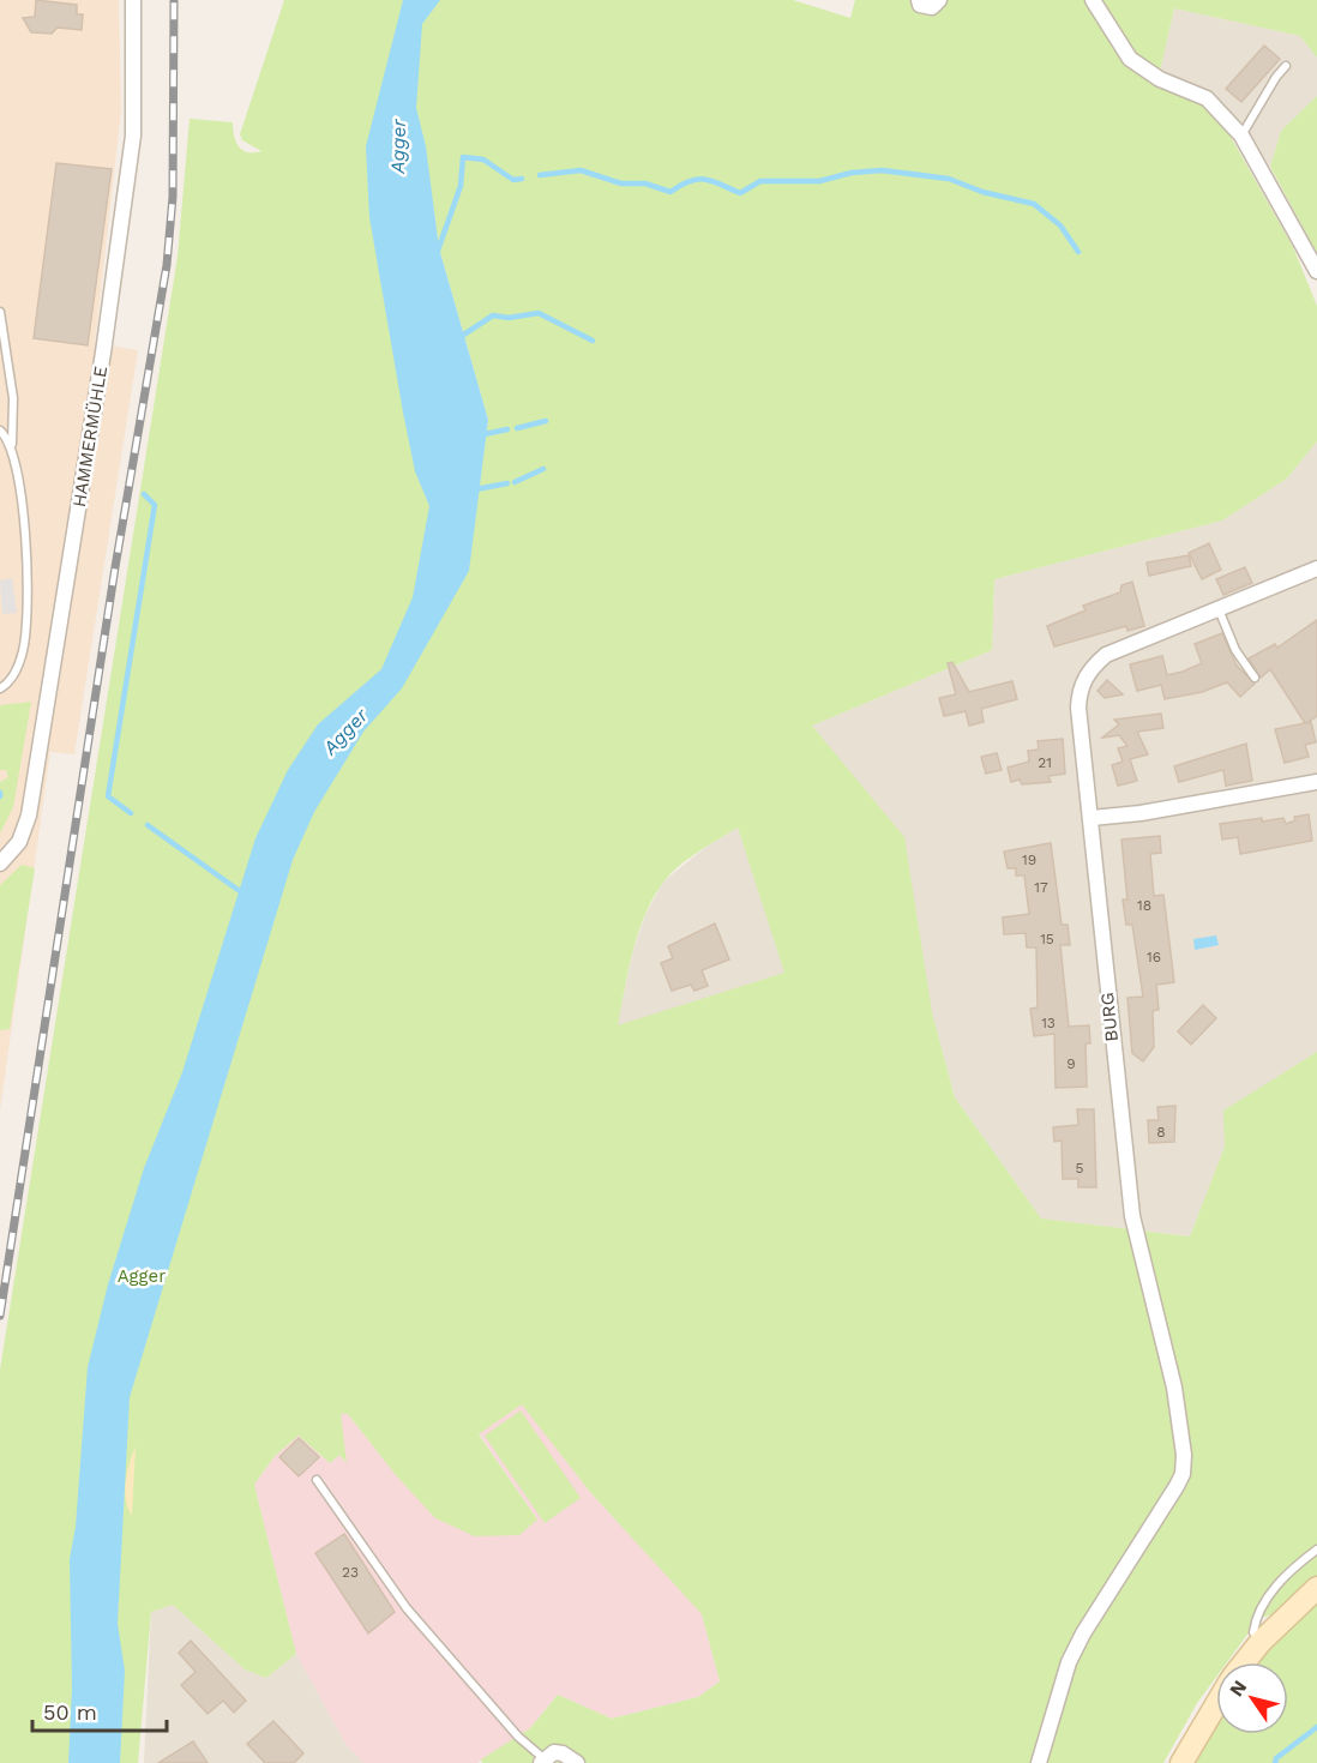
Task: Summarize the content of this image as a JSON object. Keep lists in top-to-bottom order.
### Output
{
  "streets": {
    "street": ["HAMMERMÜHLE", "BURG"]
  },
  "water": ["Agger"],
  "parks": ["Agger"],
  "house_numbers": [
    "21",
    "19",
    "17",
    "18",
    "15",
    "16",
    "13",
    "9",
    "8",
    "5",
    "23"
  ],
  "scale_bar": "50 m",
  "north": "top left"
}
